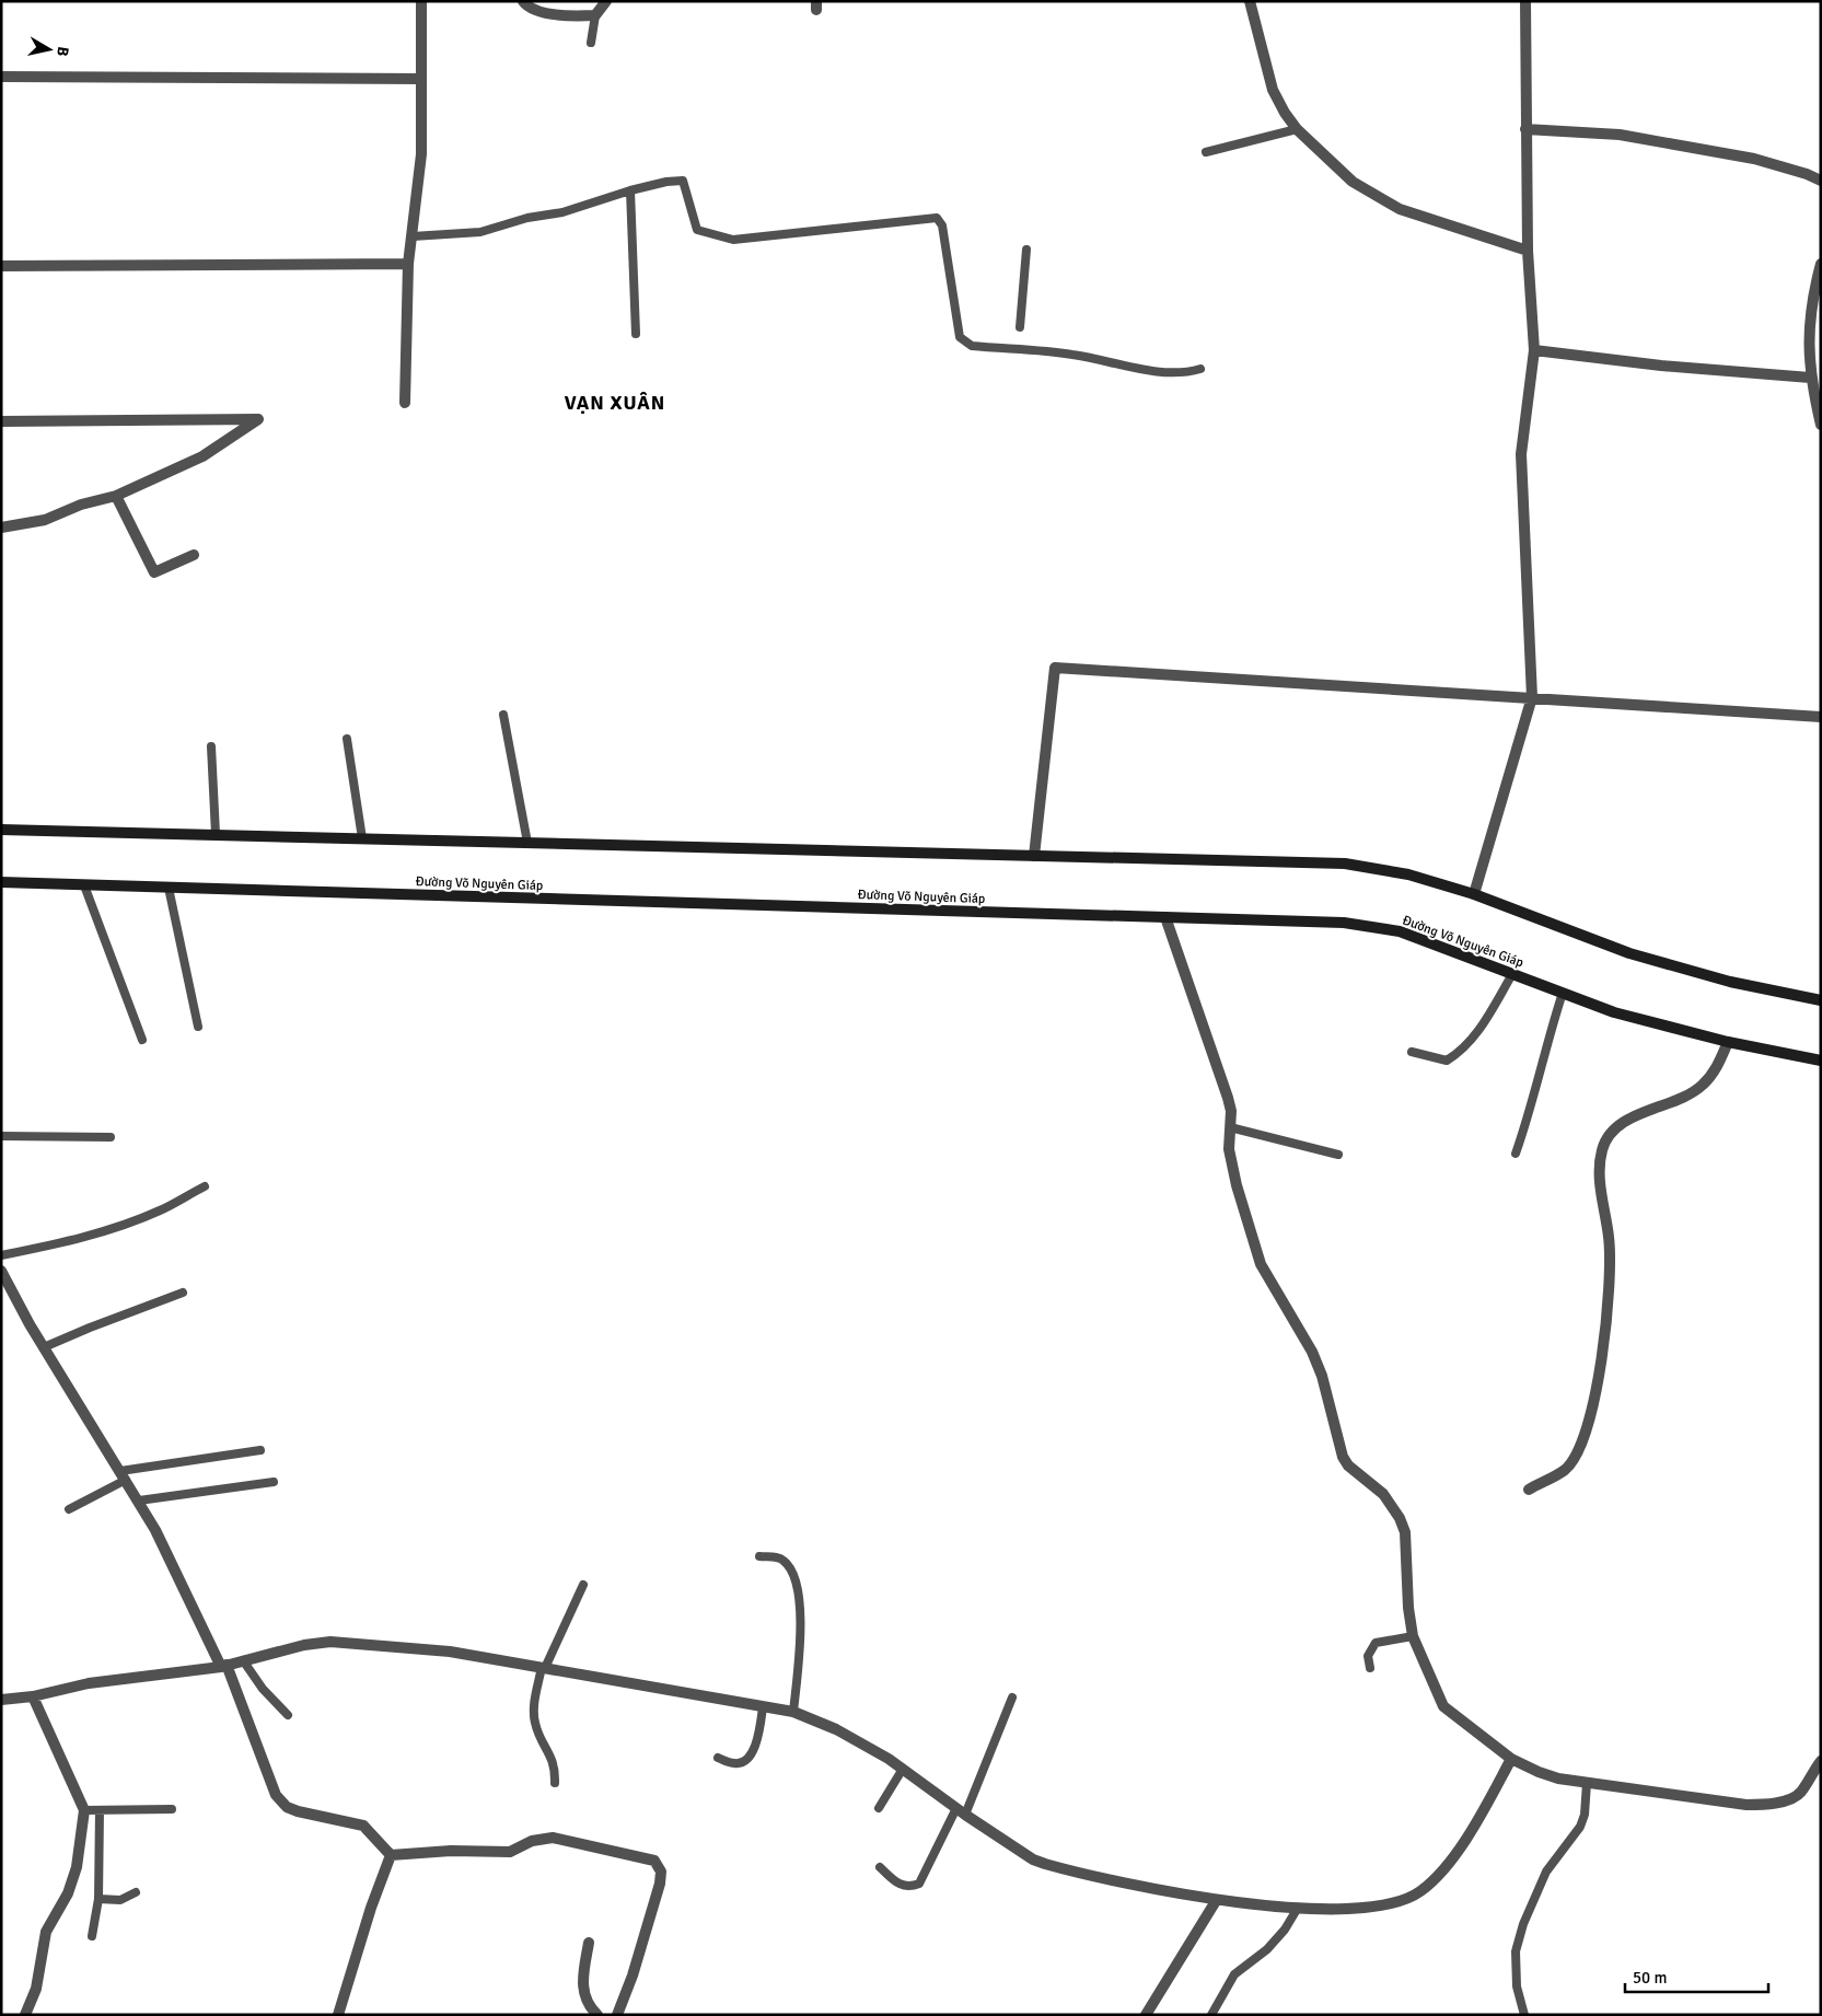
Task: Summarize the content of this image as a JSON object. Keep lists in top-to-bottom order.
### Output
{
  "streets": {
    "main road": ["Đường Võ Nguyên Giáp"]
  },
  "districts": ["VẠN XUÂN"],
  "scale_bar": "50 m",
  "north": "right"
}
